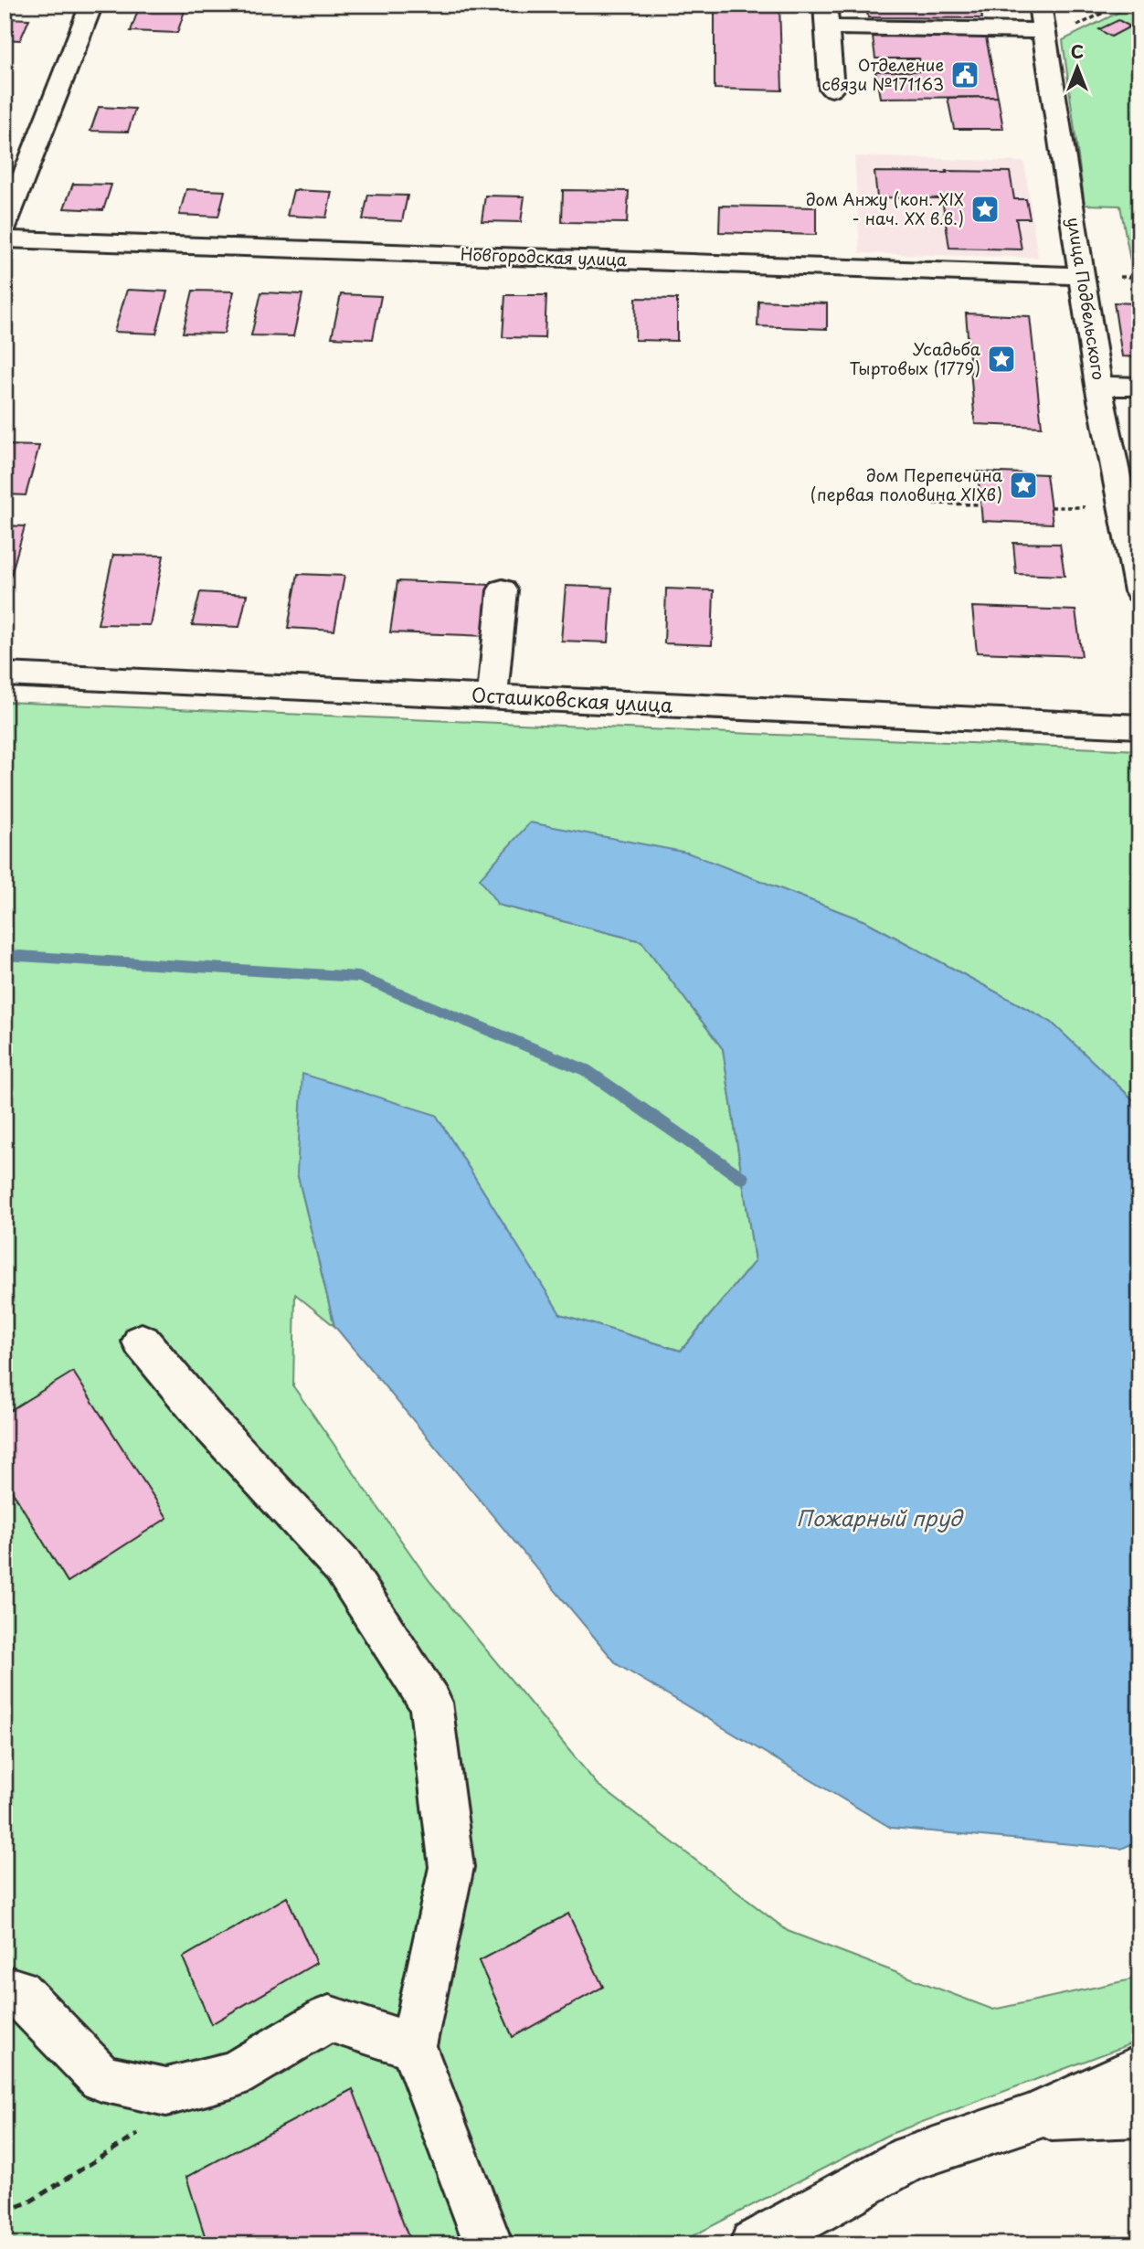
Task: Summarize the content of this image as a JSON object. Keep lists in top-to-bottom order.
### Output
{
  "streets": {
    "street": ["Новгородская улица", "улица Подбельского", "Осташковская улица"]
  },
  "crossings": [
    ["Новгородская улица", "улица Подбельского"]
  ],
  "water": ["Пожарный пруд"],
  "places": {
    "public building": ["Отделение связи №171163"],
    "place": ["дом Анжу (кон. XIX - нач. XX в.в.)", "Усадьба Тыртовых (1779)", "дом Перепечина (первая половина XIXв)"]
  },
  "north": "top"
}
